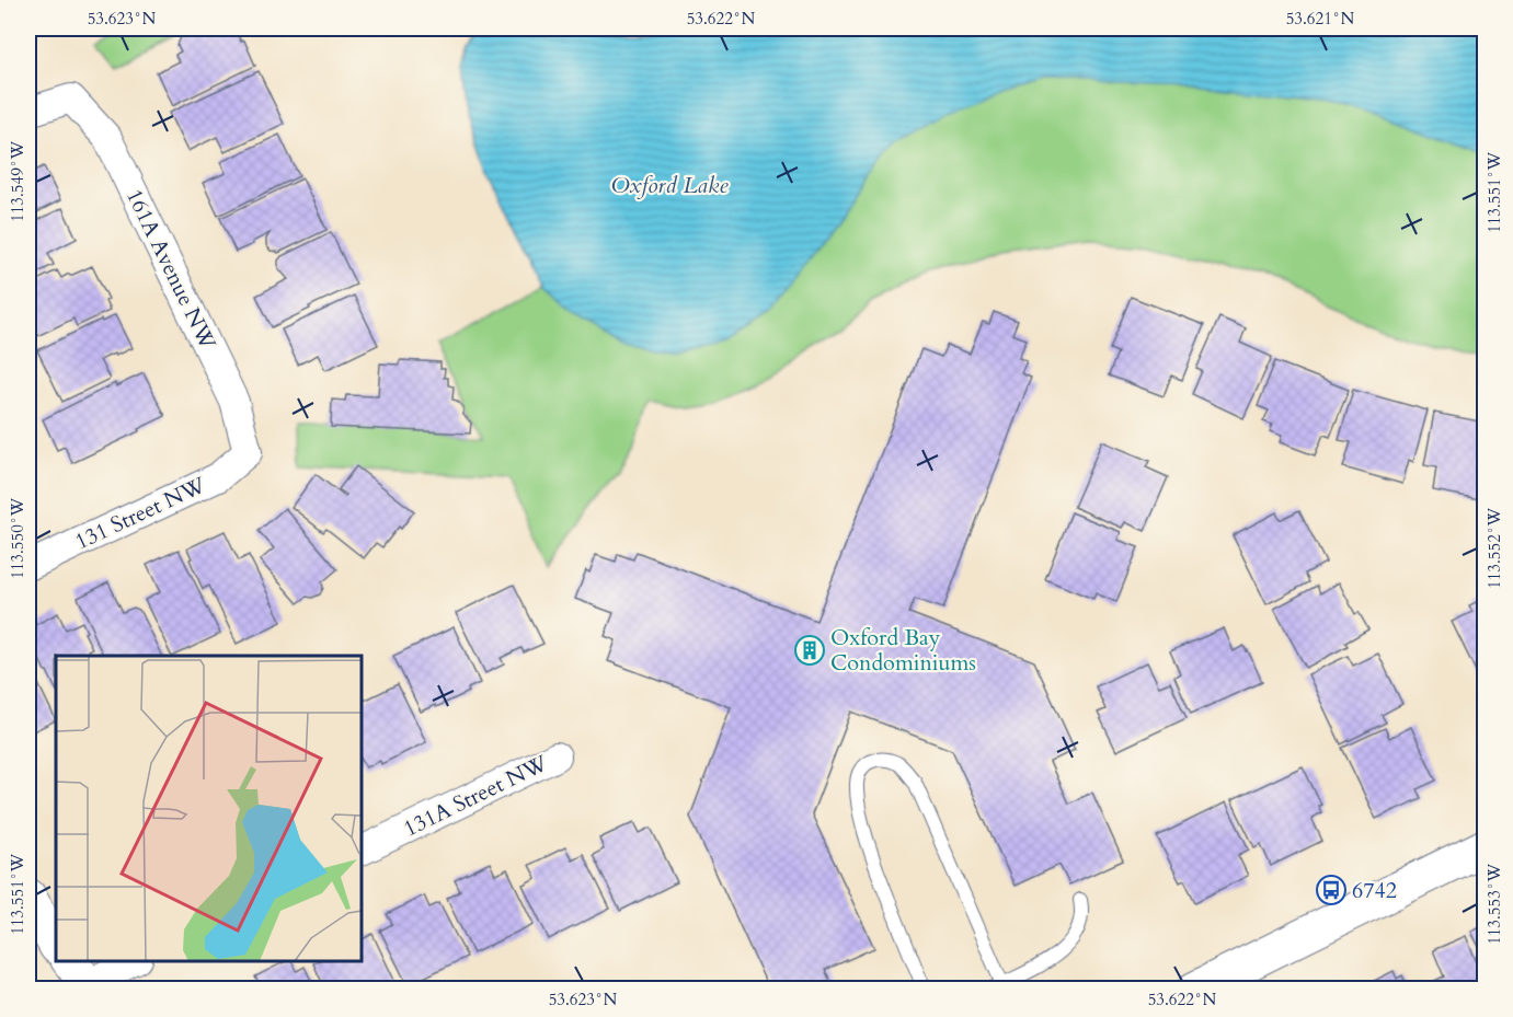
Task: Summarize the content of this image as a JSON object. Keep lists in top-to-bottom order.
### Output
{
  "streets": {
    "street": ["161A Avenue NW", "131 Street NW", "131A Street NW"]
  },
  "crossings": [
    ["161A Avenue NW", "131 Street NW"]
  ],
  "water": ["Oxford Lake"],
  "places": {
    "building": ["Oxford Bay Condominiums"],
    "bus stop": ["6742"]
  },
  "coordinates": [
    "53.623°N",
    "53.622°N",
    "53.621°N",
    "113.549°W",
    "113.551°W",
    "113.550°W",
    "113.552°W",
    "113.553°W"
  ]
}
